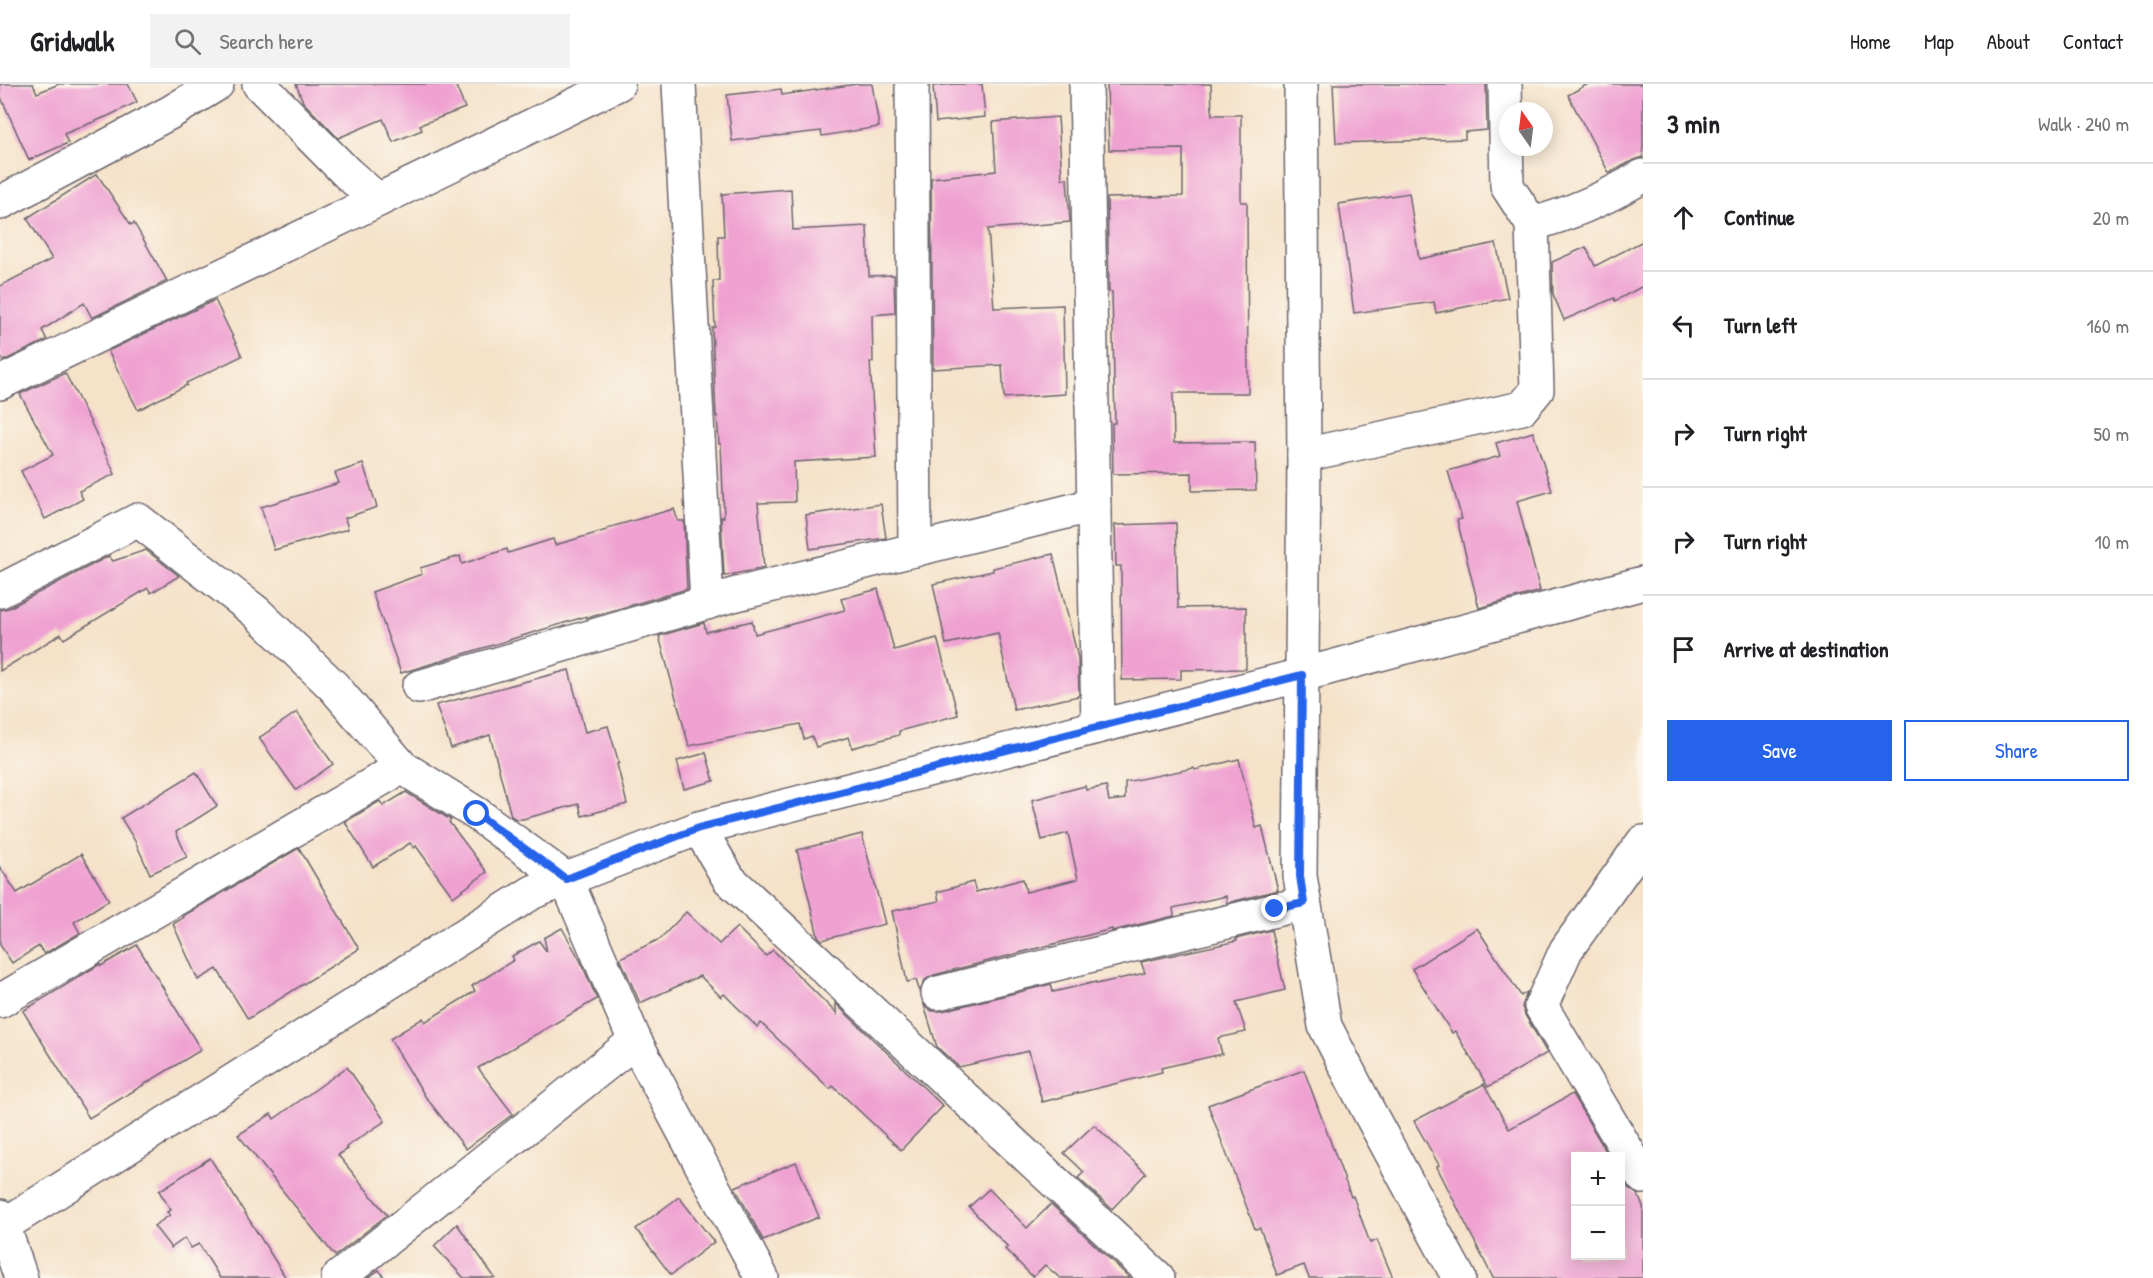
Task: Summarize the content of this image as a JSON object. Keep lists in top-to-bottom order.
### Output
{
  "north": "top",
  "page": {
    "header": "Gridwalk",
    "search": "Search here",
    "nav": [
      "Home",
      "Map",
      "About",
      "Contact"
    ],
    "heading": ["3 min", "Walk · 240 m"],
    "list": [
      ["Continue", "20 m"],
      ["Turn left", "160 m"],
      ["Turn right", "50 m"],
      ["Turn right", "10 m"],
      "Arrive at destination"
    ],
    "buttons": ["Save", "Share"],
    "map_buttons": ["+", "−"]
  }
}
